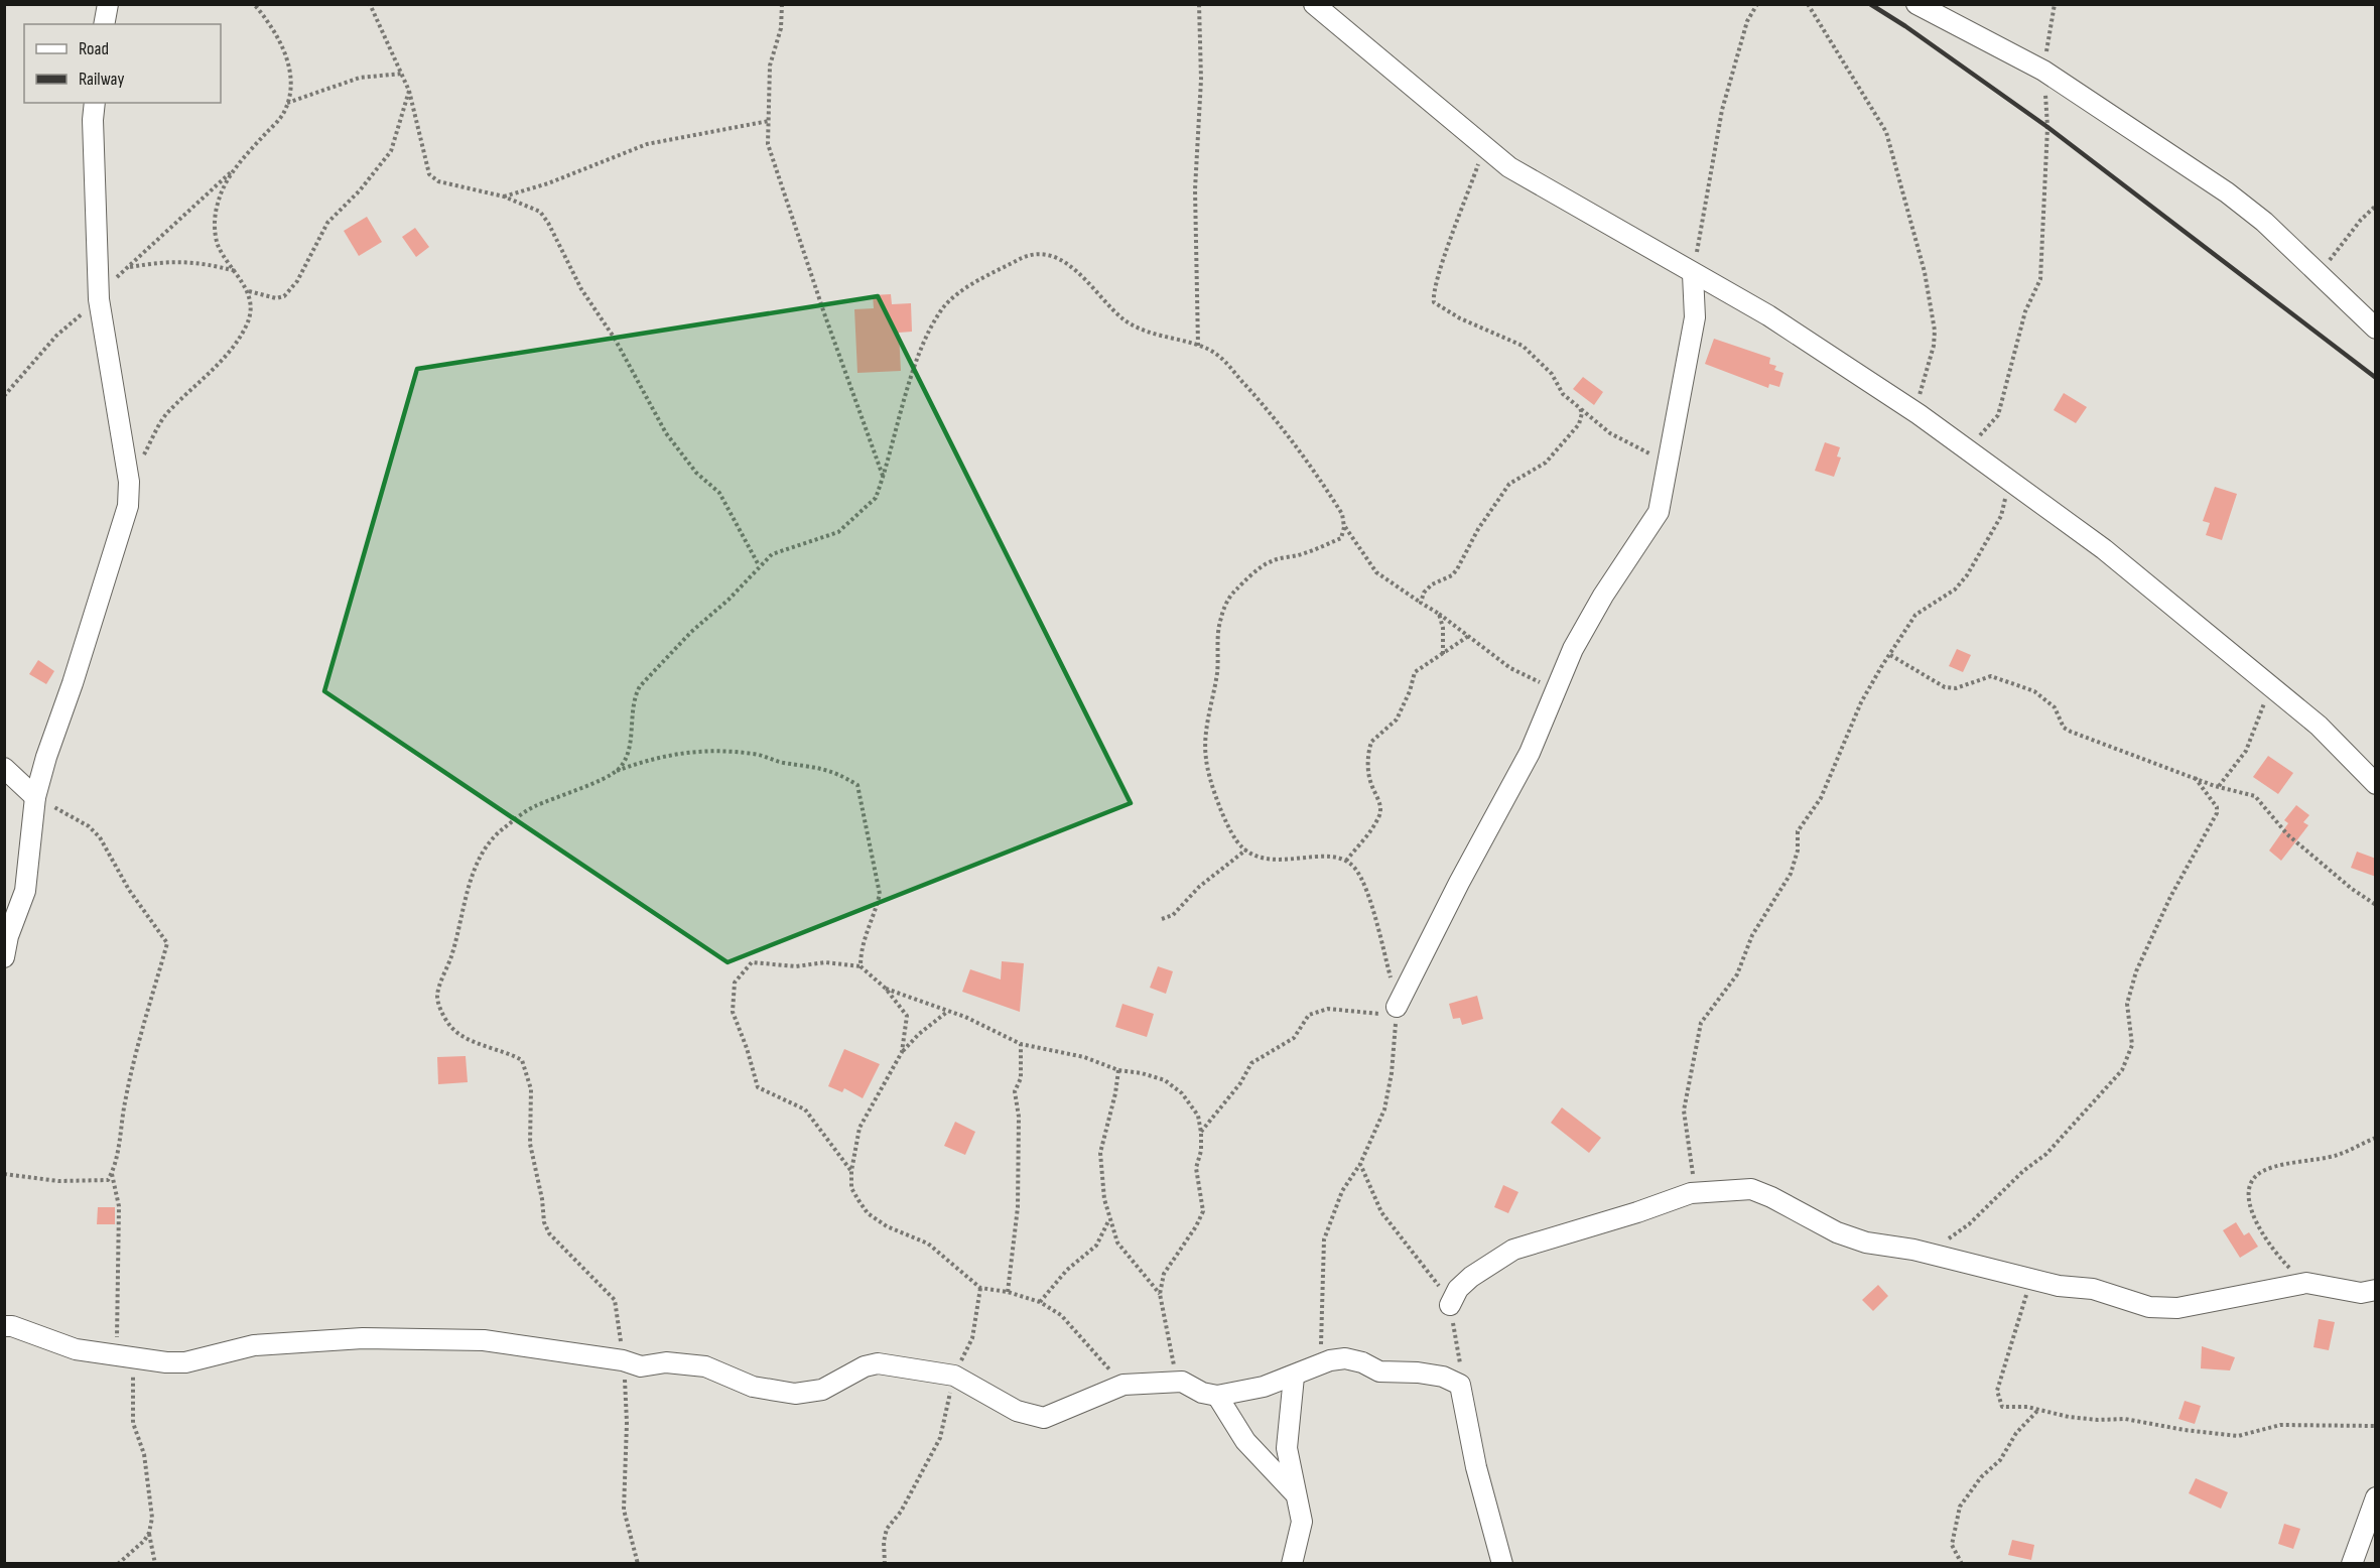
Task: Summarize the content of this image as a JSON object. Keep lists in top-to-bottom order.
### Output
{
  "legend": ["Road", "Railway"]
}
